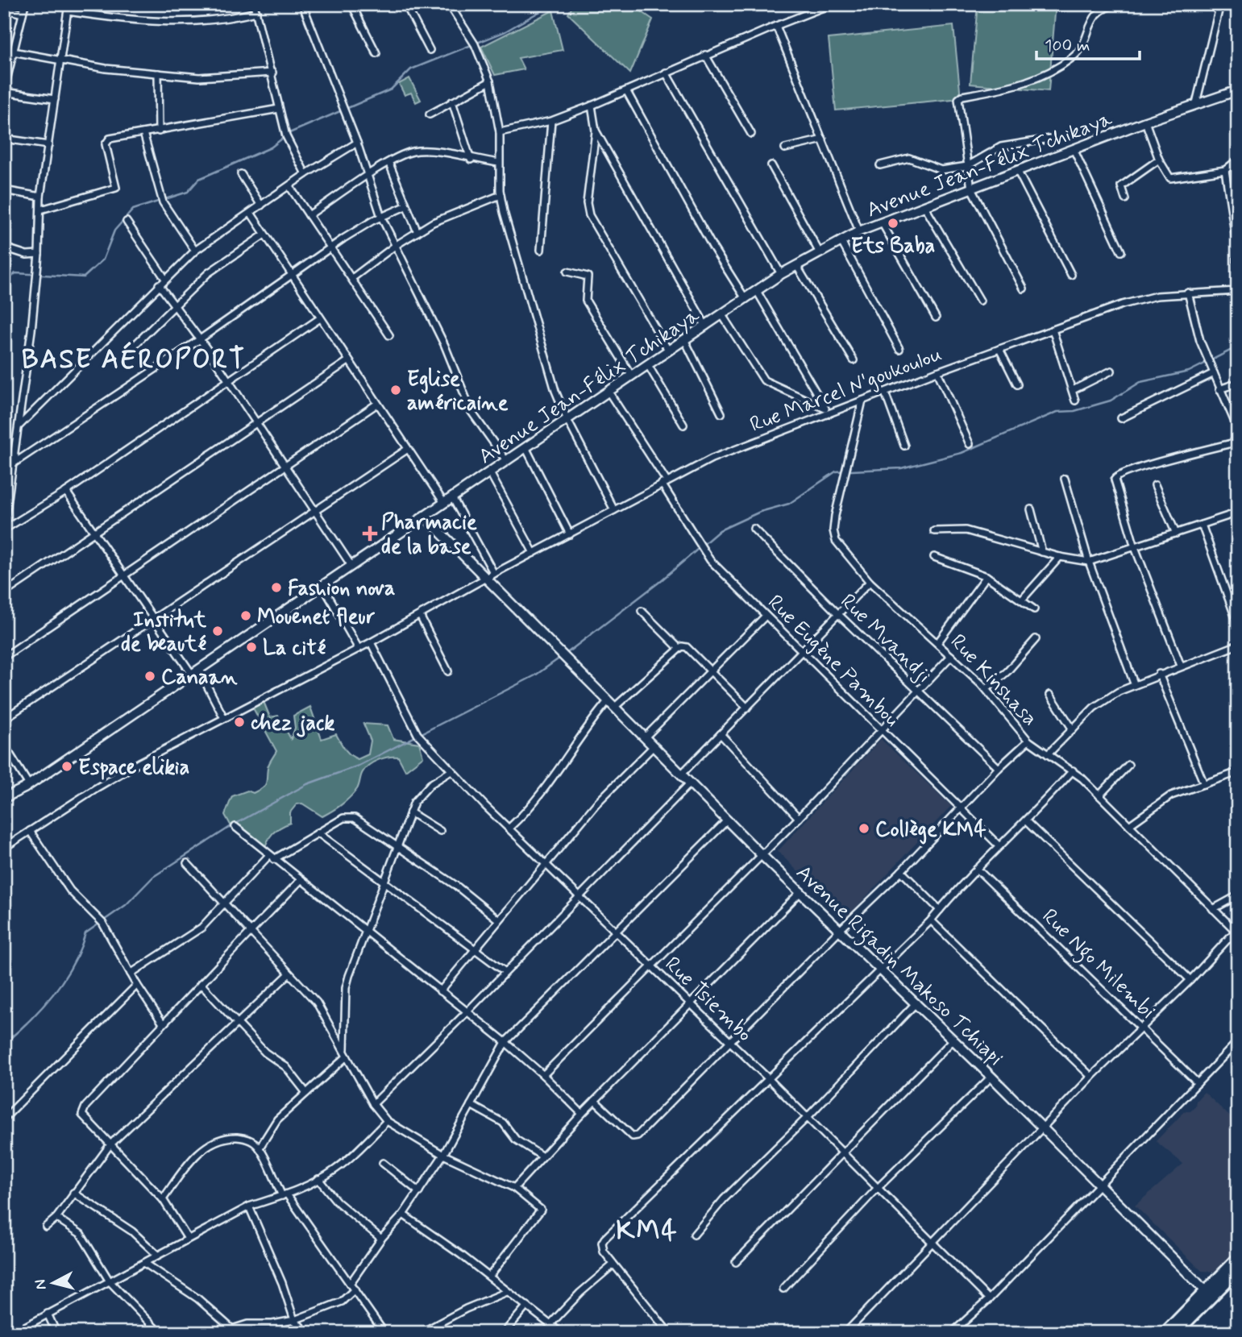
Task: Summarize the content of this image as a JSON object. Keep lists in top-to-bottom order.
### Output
{
  "streets": {
    "street": [
      "Avenue Jean-Félix Tchikaya",
      "Rue Marcel N'goukoulou",
      "Rue Mvandji",
      "Rue Eugène Pambou",
      "Rue Kinshasa",
      "Rue Ngo Milembi",
      "Avenue Rigadin Makoso Tchiapi",
      "Rue Tsiembo"
    ]
  },
  "crossings": [
    ["Avenue Jean-Félix Tchikaya", "Rue Eugène Pambou"],
    ["Avenue Jean-Félix Tchikaya", "Avenue Rigadin Makoso Tchiapi"],
    ["Rue Marcel N'goukoulou", "Rue Eugène Pambou"],
    ["Rue Marcel N'goukoulou", "Rue Kinshasa"],
    ["Rue Marcel N'goukoulou", "Avenue Rigadin Makoso Tchiapi"],
    ["Rue Marcel N'goukoulou", "Rue Tsiembo"]
  ],
  "districts": ["BASE AÉROPORT", "KM4"],
  "places": {
    "other": [
      "Ets Baba",
      "Eglise américaine",
      "Fashion nova",
      "Mouenet fleur",
      "Institut de beauté",
      "La cité",
      "Canaan",
      "chez jack",
      "Espace elikia",
      "Collège KM4"
    ],
    "health": ["Pharmacie de la base"]
  },
  "scale_bar": "100 m",
  "north": "left"
}
